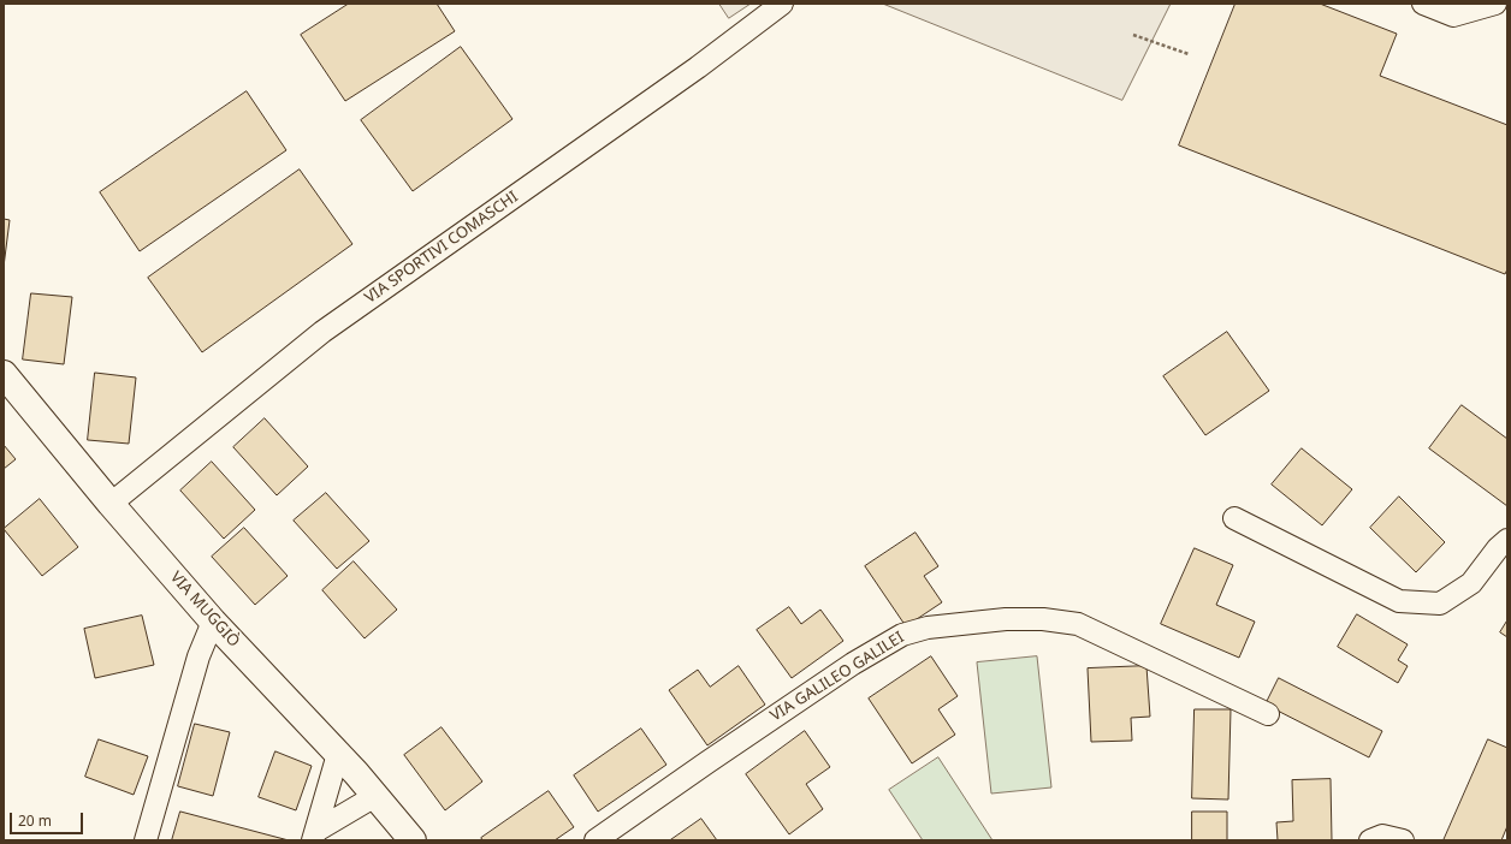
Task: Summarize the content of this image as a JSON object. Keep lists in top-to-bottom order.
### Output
{
  "streets": {
    "street": ["VIA SPORTIVI COMASCHI", "VIA MUGGIÒ", "VIA GALILEO GALILEI"]
  },
  "crossings": [
    ["VIA SPORTIVI COMASCHI", "VIA MUGGIÒ"]
  ],
  "scale_bar": "20 m"
}
